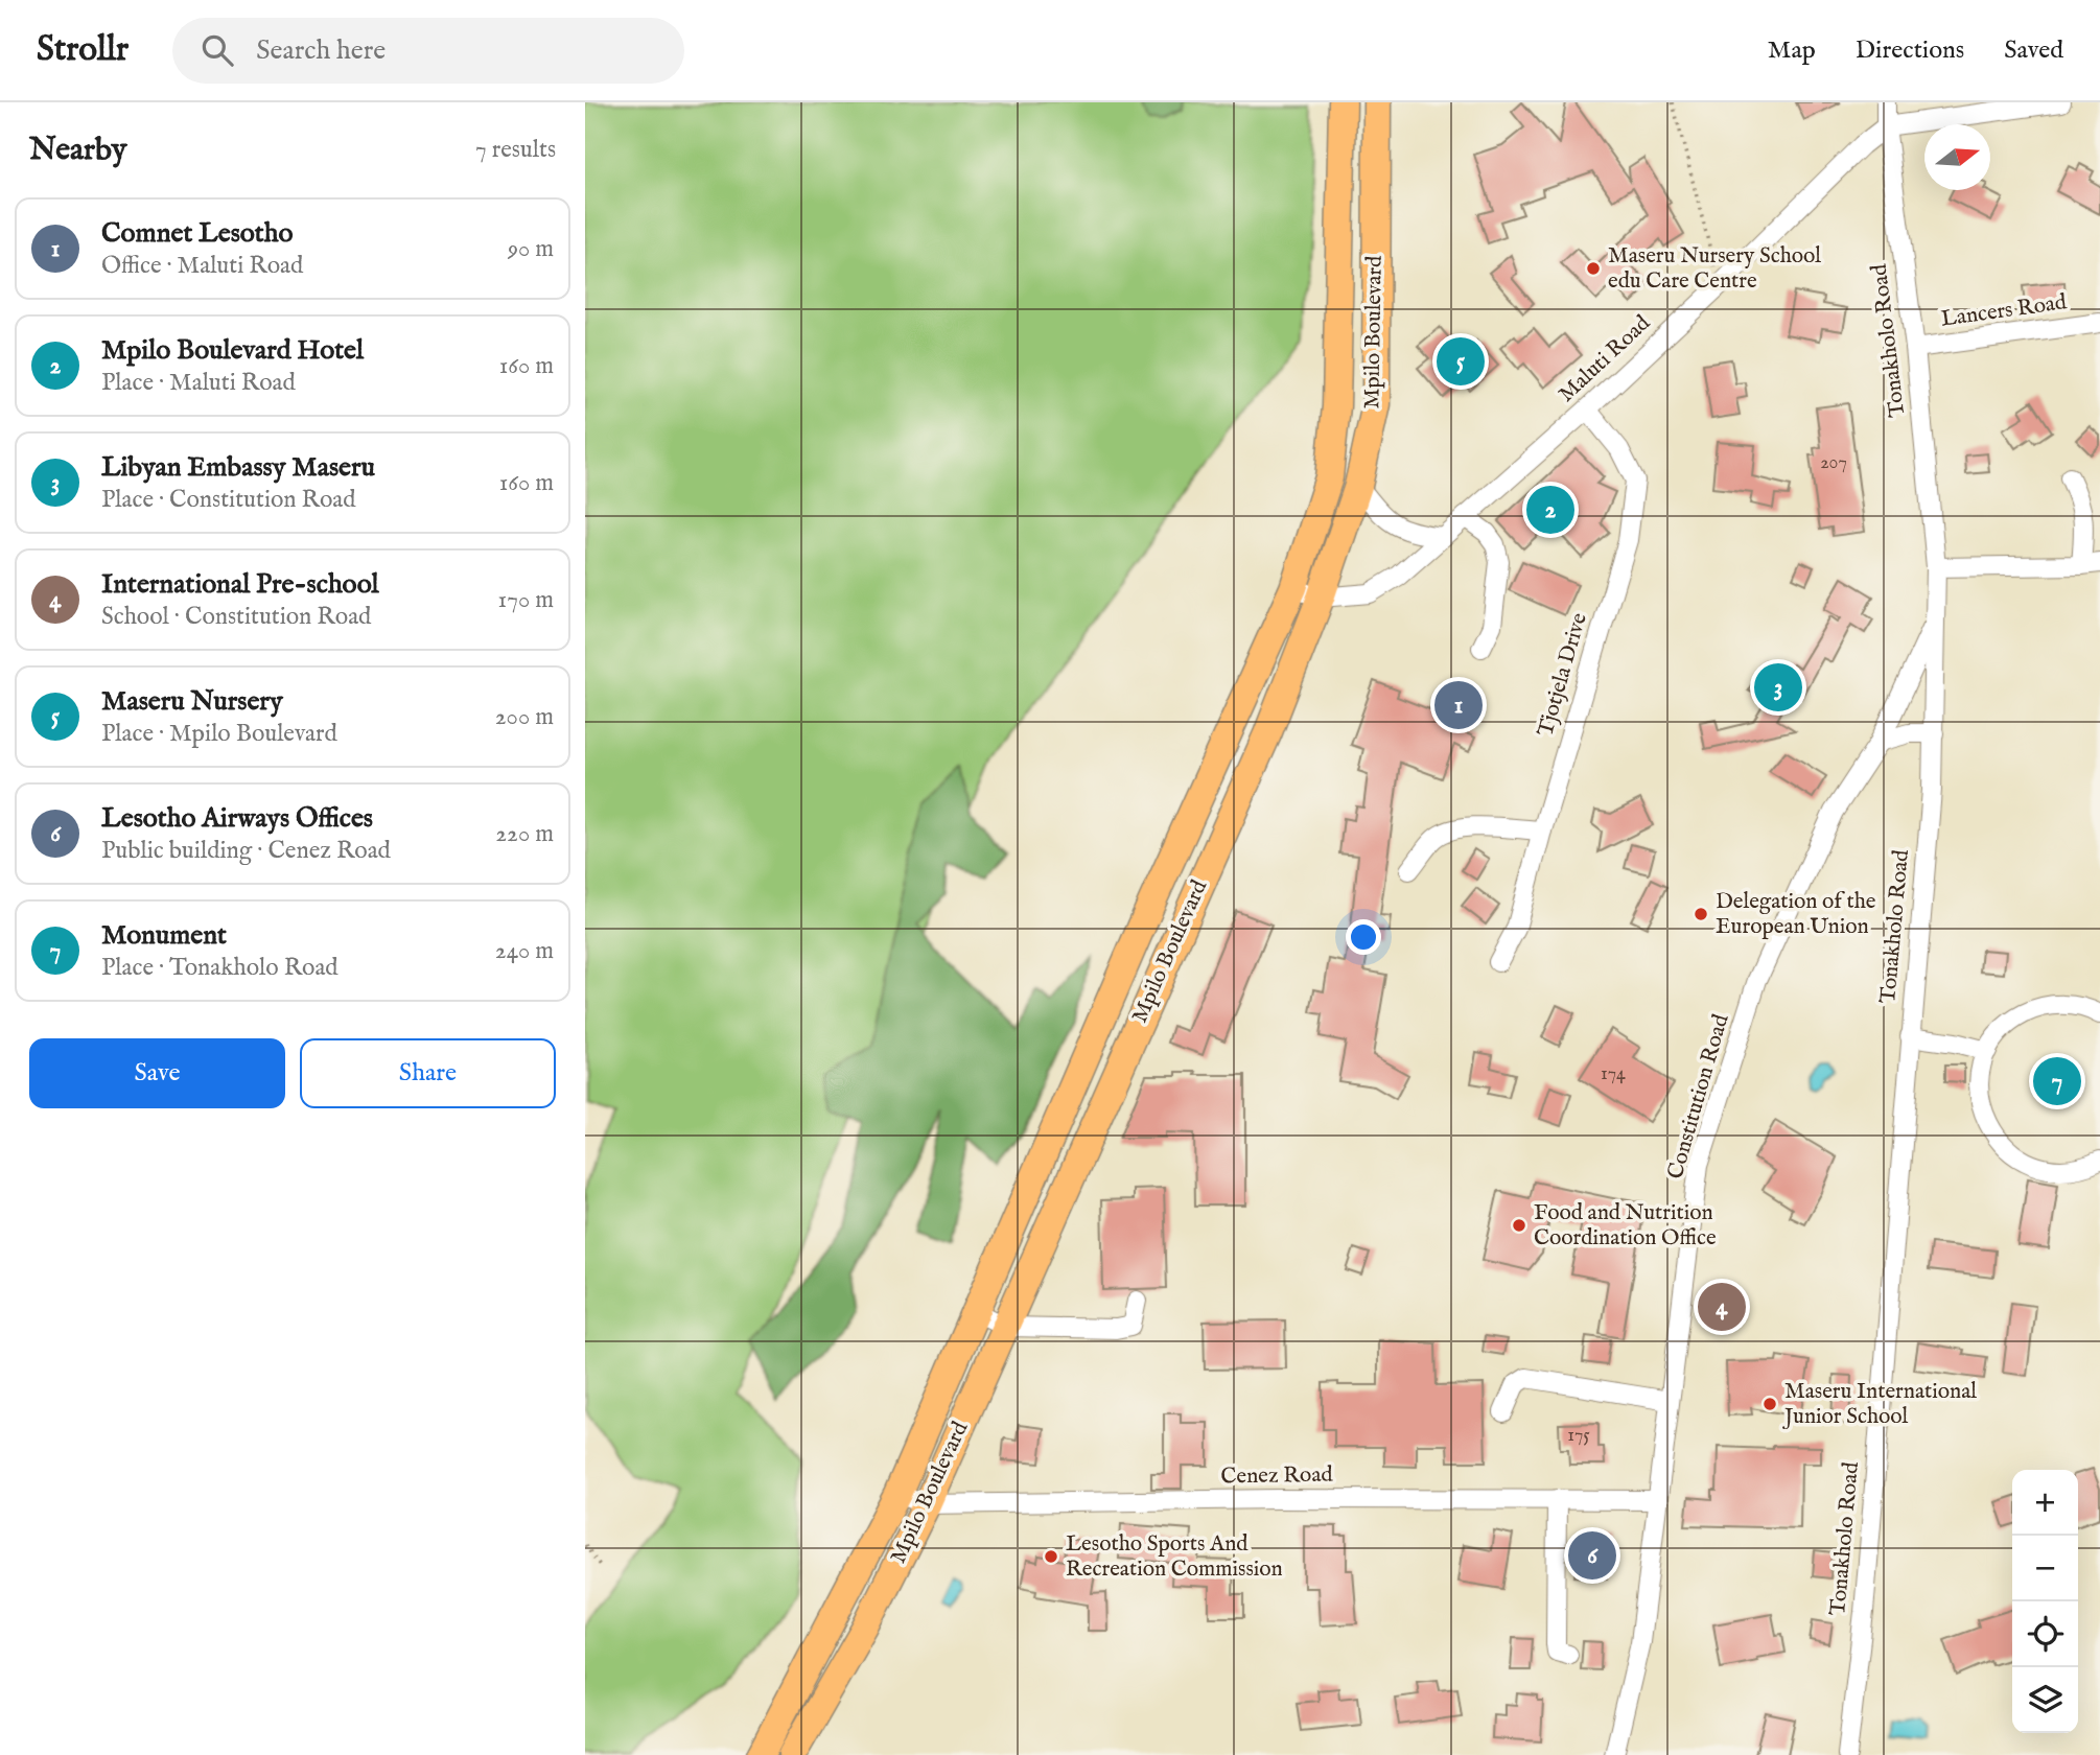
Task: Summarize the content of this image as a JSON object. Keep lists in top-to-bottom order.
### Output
{
  "streets": {
    "highway": ["Mpilo Boulevard"],
    "street": [
      "Lancers Road",
      "Tonakholo Road",
      "Maluti Road",
      "Tjotjela Drive",
      "Constitution Road",
      "Cenez Road"
    ]
  },
  "crossings": [
    ["Lancers Road", "Tonakholo Road"],
    ["Mpilo Boulevard", "Maluti Road"],
    ["Mpilo Boulevard", "Cenez Road"],
    ["Tonakholo Road", "Maluti Road"],
    ["Tonakholo Road", "Constitution Road"],
    ["Maluti Road", "Tjotjela Drive"],
    ["Constitution Road", "Cenez Road"]
  ],
  "places": [
    "Maseru Nursery School edu Care Centre",
    "Delegation of the European Union",
    "Food and Nutrition Coordination Office",
    "Maseru International Junior School",
    "Lesotho Sports And Recreation Commission"
  ],
  "house_numbers": ["207", "174", "175"],
  "north": "right",
  "page": {
    "header": "Strollr",
    "search": "Search here",
    "nav": ["Map", "Directions", "Saved"],
    "heading": ["Nearby", "7 results"],
    "list": [
      {
        "mark": "1",
        "name": "Comnet Lesotho",
        "note": "Office · Maluti Road",
        "value": "90 m"
      },
      {
        "mark": "2",
        "name": "Mpilo Boulevard Hotel",
        "note": "Place · Maluti Road",
        "value": "160 m"
      },
      {
        "mark": "3",
        "name": "Libyan Embassy Maseru",
        "note": "Place · Constitution Road",
        "value": "160 m"
      },
      {
        "mark": "4",
        "name": "International Pre-school",
        "note": "School · Constitution Road",
        "value": "170 m"
      },
      {
        "mark": "5",
        "name": "Maseru Nursery",
        "note": "Place · Mpilo Boulevard",
        "value": "200 m"
      },
      {
        "mark": "6",
        "name": "Lesotho Airways Offices",
        "note": "Public building · Cenez Road",
        "value": "220 m"
      },
      {
        "mark": "7",
        "name": "Monument",
        "note": "Place · Tonakholo Road",
        "value": "240 m"
      }
    ],
    "pins": [
      "5",
      "2",
      "3",
      "1",
      "7",
      "4",
      "6"
    ],
    "buttons": ["Save", "Share"],
    "map_buttons": ["+", "−"]
  }
}
